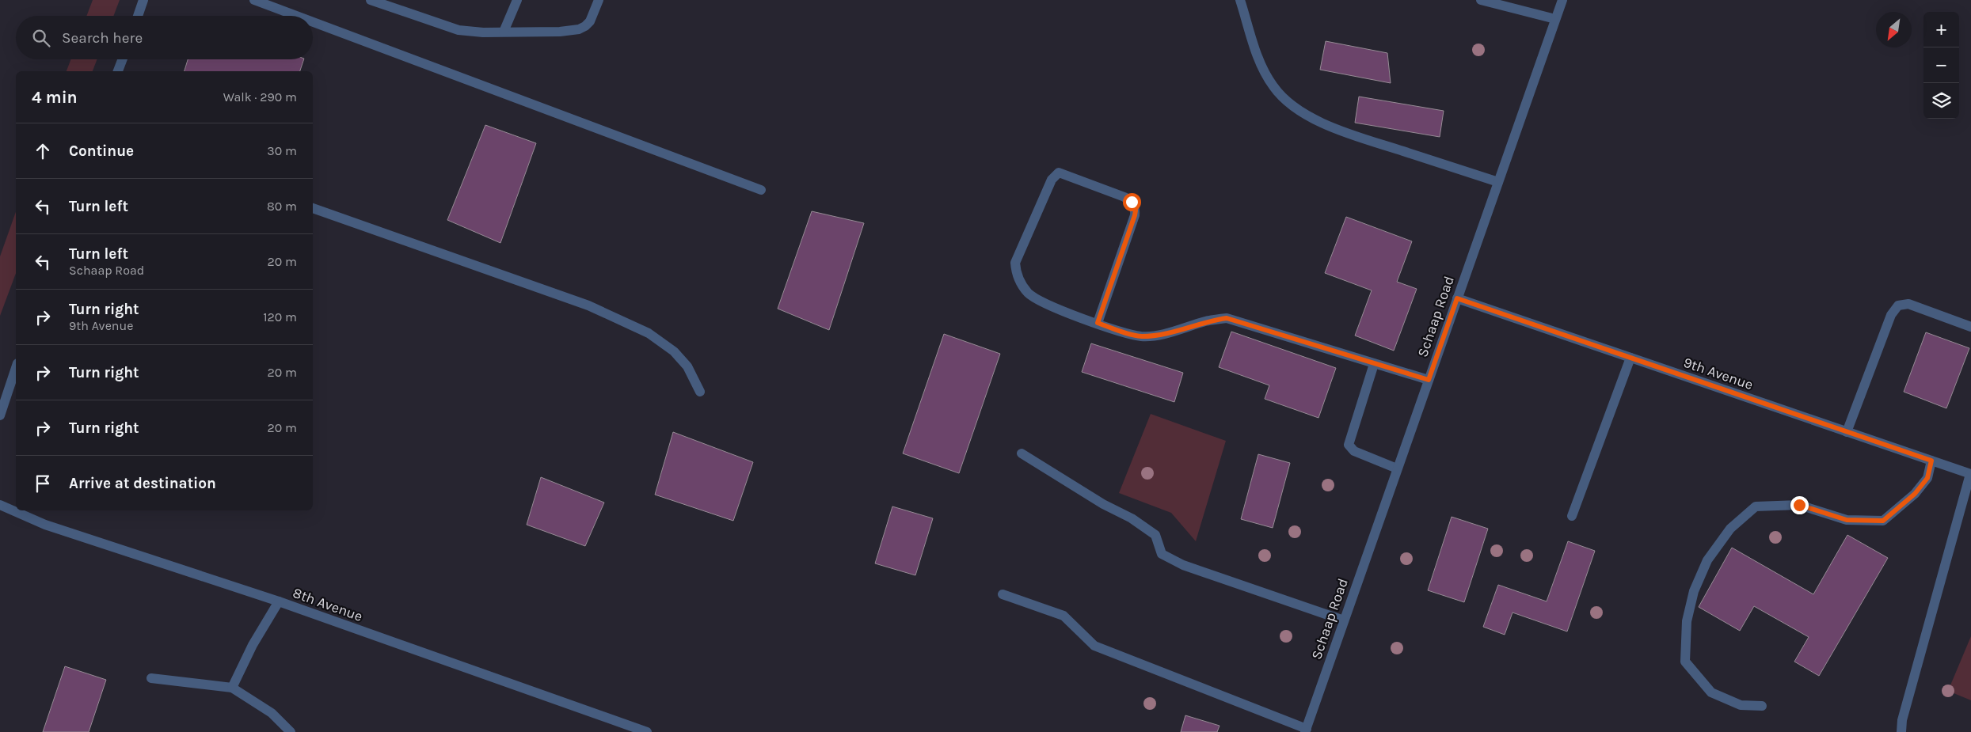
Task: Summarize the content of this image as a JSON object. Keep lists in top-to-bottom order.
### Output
{
  "streets": {
    "street": ["Schaap Road", "9th Avenue", "8th Avenue"]
  },
  "crossings": [
    ["Schaap Road", "9th Avenue"]
  ],
  "north": "bottom left",
  "page": {
    "map_buttons": ["+", "−"],
    "search": "Search here",
    "heading": ["4 min", "Walk · 290 m"],
    "list": [
      ["Continue", "30 m"],
      ["Turn left", "80 m"],
      ["Turn left", "Schaap Road", "20 m"],
      ["Turn right", "9th Avenue", "120 m"],
      ["Turn right", "20 m"],
      ["Turn right", "20 m"],
      "Arrive at destination"
    ]
  }
}
